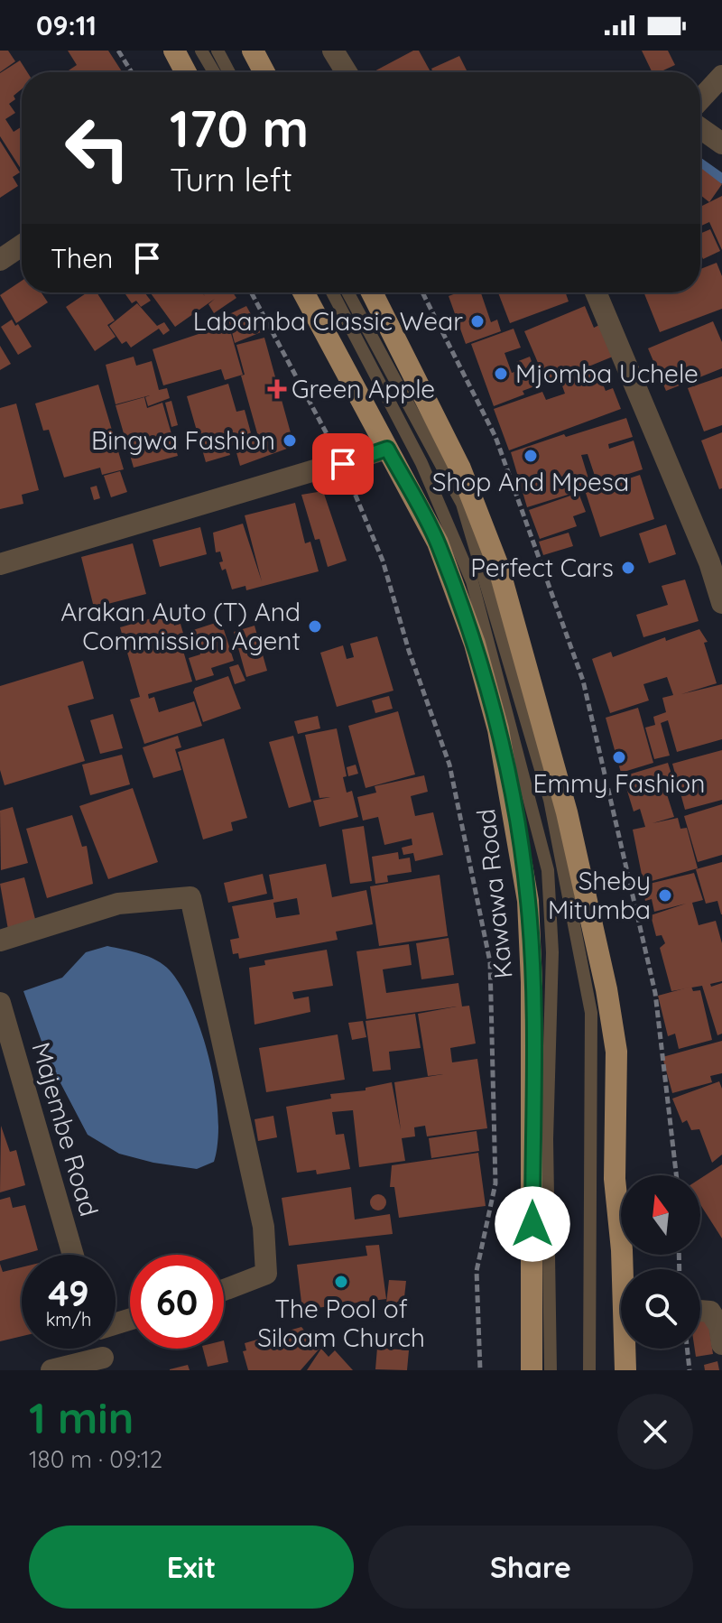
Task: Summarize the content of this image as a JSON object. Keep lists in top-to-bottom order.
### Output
{
  "streets": {
    "main road": ["Kawawa Road"],
    "street": ["Majembe Road"]
  },
  "places": {
    "other": [
      "Labamba Classic Wear",
      "Mjomba Uchele",
      "Bingwa Fashion",
      "Shop And Mpesa",
      "Perfect Cars",
      "Arakan Auto (T) And Commission Agent",
      "Emmy Fashion",
      "Sheby Mitumba",
      "The Pool of Siloam Church"
    ],
    "health": ["Green Apple"]
  },
  "north": "top",
  "page": {
    "status": "09:11",
    "turn": ["170 m", "Turn left"],
    "then": "Then",
    "speed": "49 km/h",
    "limit": "60",
    "heading": ["1 min", "180 m · 09:12"],
    "buttons": ["Exit", "Share"]
  }
}
